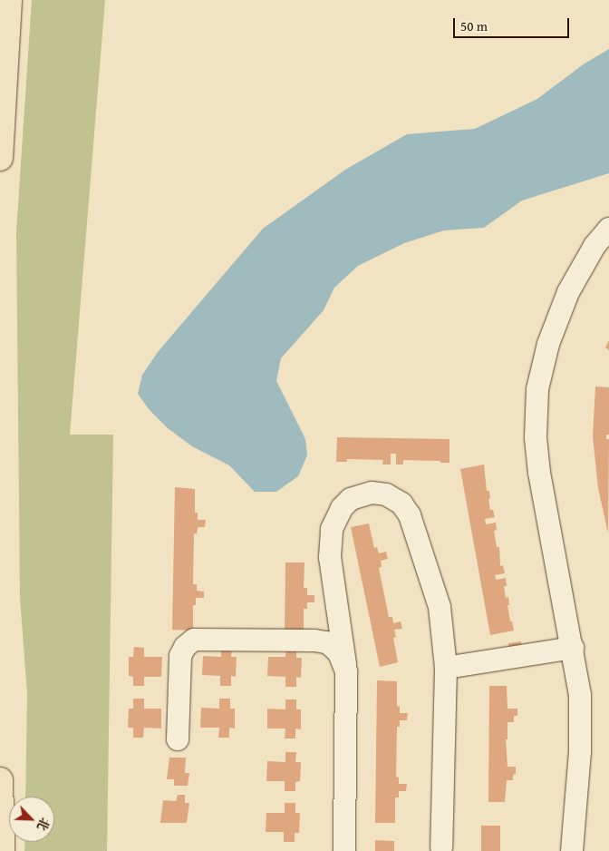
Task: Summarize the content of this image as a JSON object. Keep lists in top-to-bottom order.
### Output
{
  "scale_bar": "50 m",
  "north": "bottom right"
}
